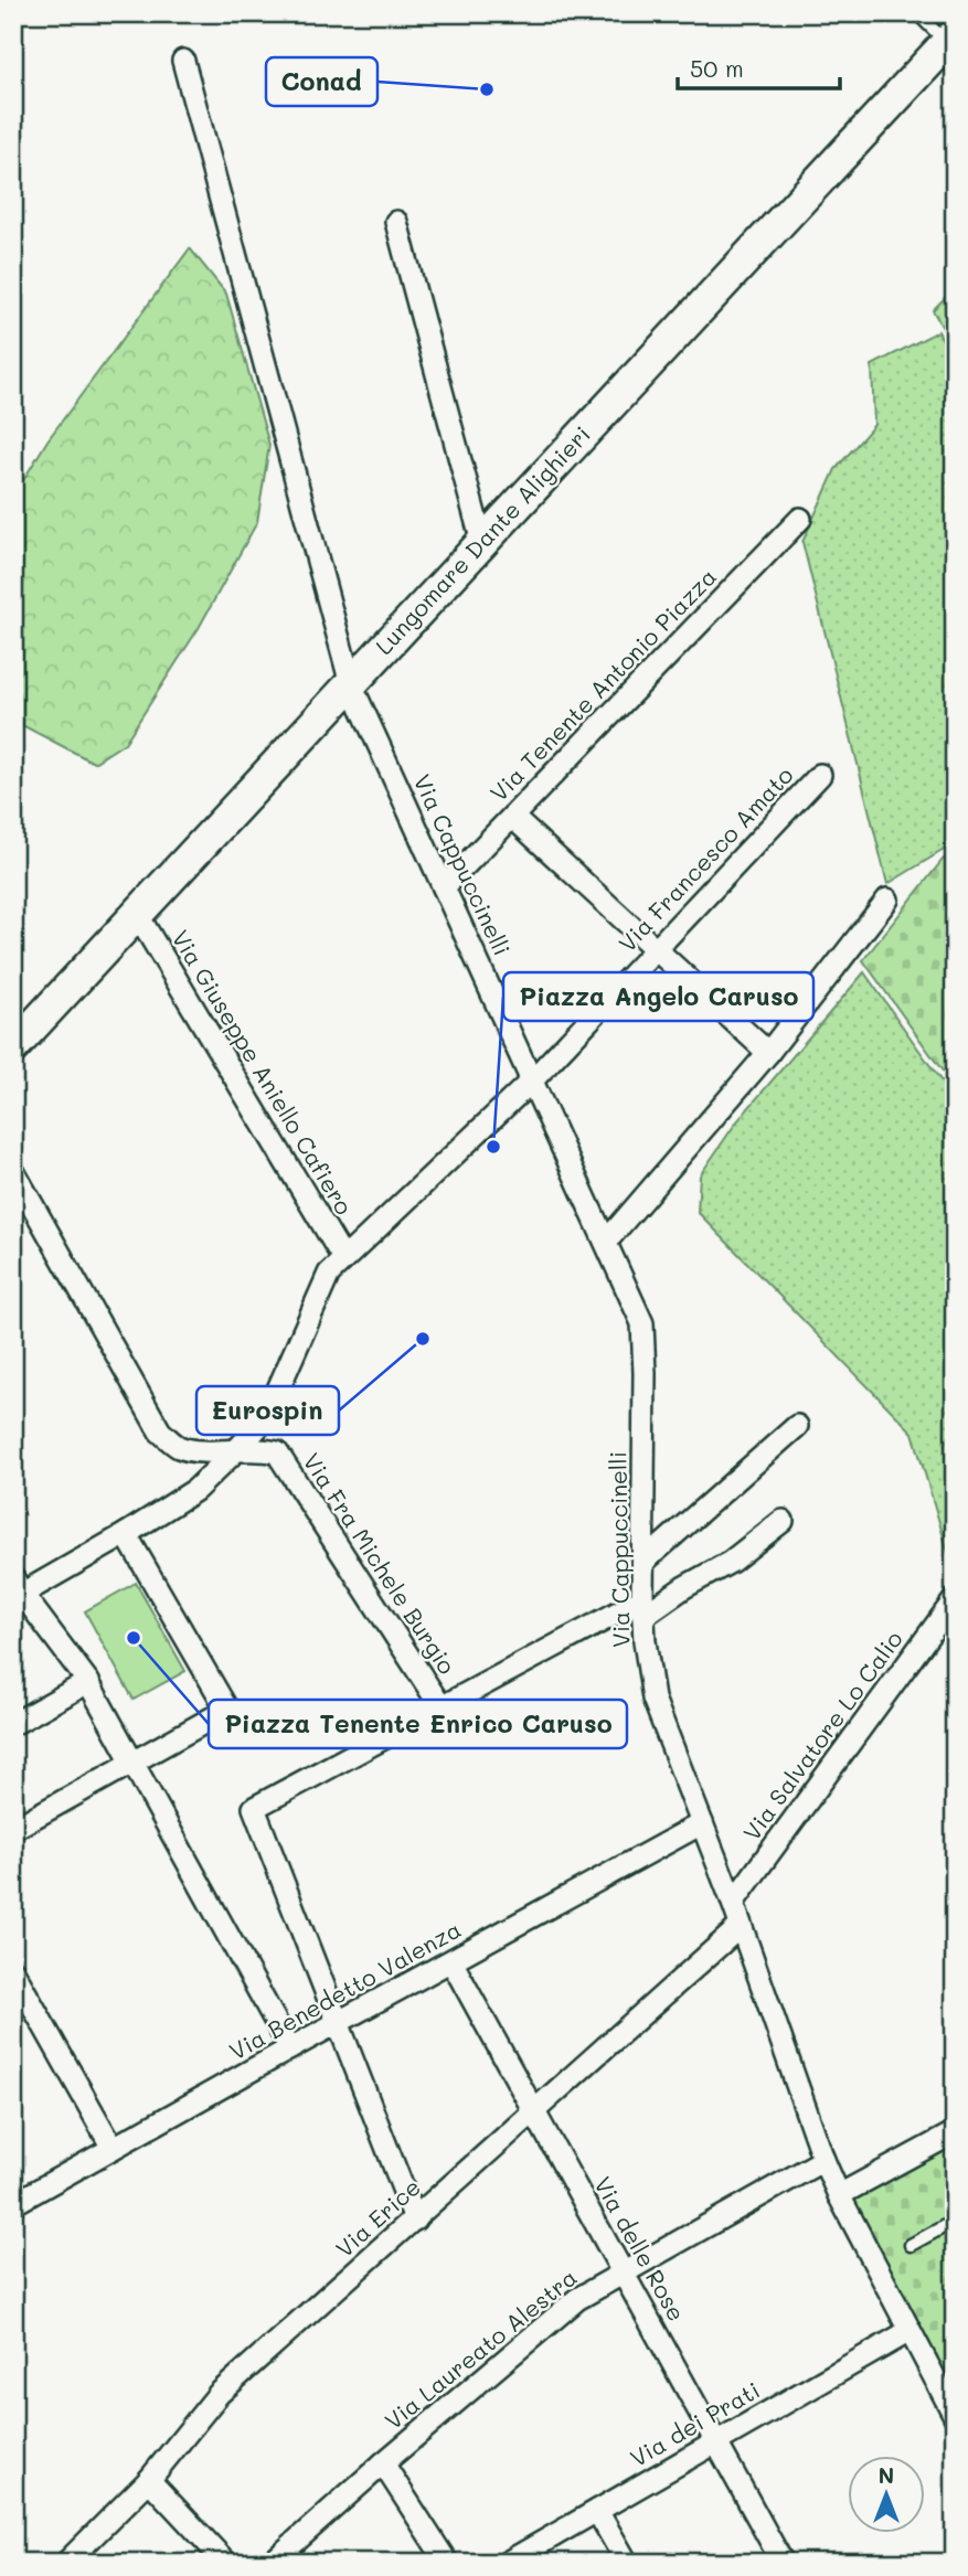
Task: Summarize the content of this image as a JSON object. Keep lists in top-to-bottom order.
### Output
{
  "streets": {
    "main road": ["Lungomare Dante Alighieri"],
    "street": [
      "Via Tenente Antonio Piazza",
      "Via Francesco Amato",
      "Via Cappuccinelli",
      "Via Giuseppe Aniello Cafiero",
      "Via Fra Michele Burgio",
      "Via Salvatore Lo Calio",
      "Via Benedetto Valenza",
      "Via Erice",
      "Via delle Rose",
      "Via Laureato Alestra",
      "Via dei Prati"
    ]
  },
  "crossings": [
    ["Lungomare Dante Alighieri", "Via Cappuccinelli"],
    ["Lungomare Dante Alighieri", "Via Giuseppe Aniello Cafiero"],
    ["Via Tenente Antonio Piazza", "Via Cappuccinelli"],
    ["Via Francesco Amato", "Via Cappuccinelli"],
    ["Via Francesco Amato", "Via Giuseppe Aniello Cafiero"],
    ["Via Cappuccinelli", "Via Salvatore Lo Calio"],
    ["Via Cappuccinelli", "Via Benedetto Valenza"],
    ["Via Cappuccinelli", "Via Erice"],
    ["Via Cappuccinelli", "Via Laureato Alestra"],
    ["Via Cappuccinelli", "Via dei Prati"],
    ["Via Benedetto Valenza", "Via delle Rose"],
    ["Via Erice", "Via delle Rose"],
    ["Via delle Rose", "Via Laureato Alestra"],
    ["Via delle Rose", "Via dei Prati"]
  ],
  "places": [
    "Conad",
    "Piazza Angelo Caruso",
    "Eurospin",
    "Piazza Tenente Enrico Caruso"
  ],
  "scale_bar": "50 m",
  "north": "top"
}
